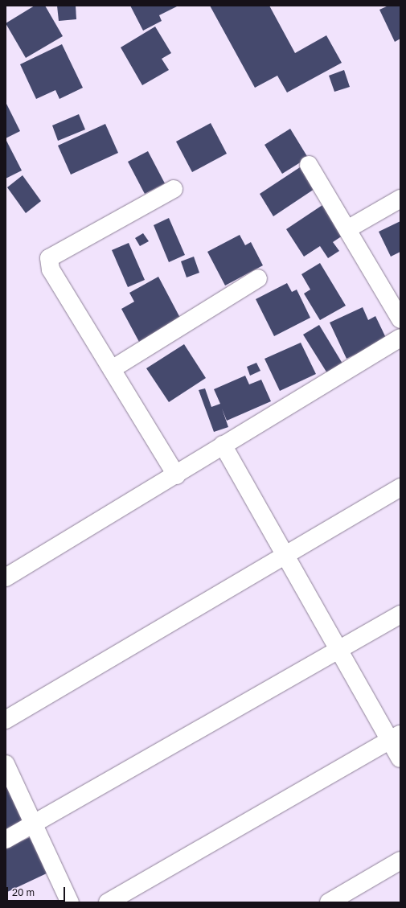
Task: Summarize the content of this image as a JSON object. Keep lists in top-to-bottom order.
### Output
{
  "scale_bar": "20 m"
}
